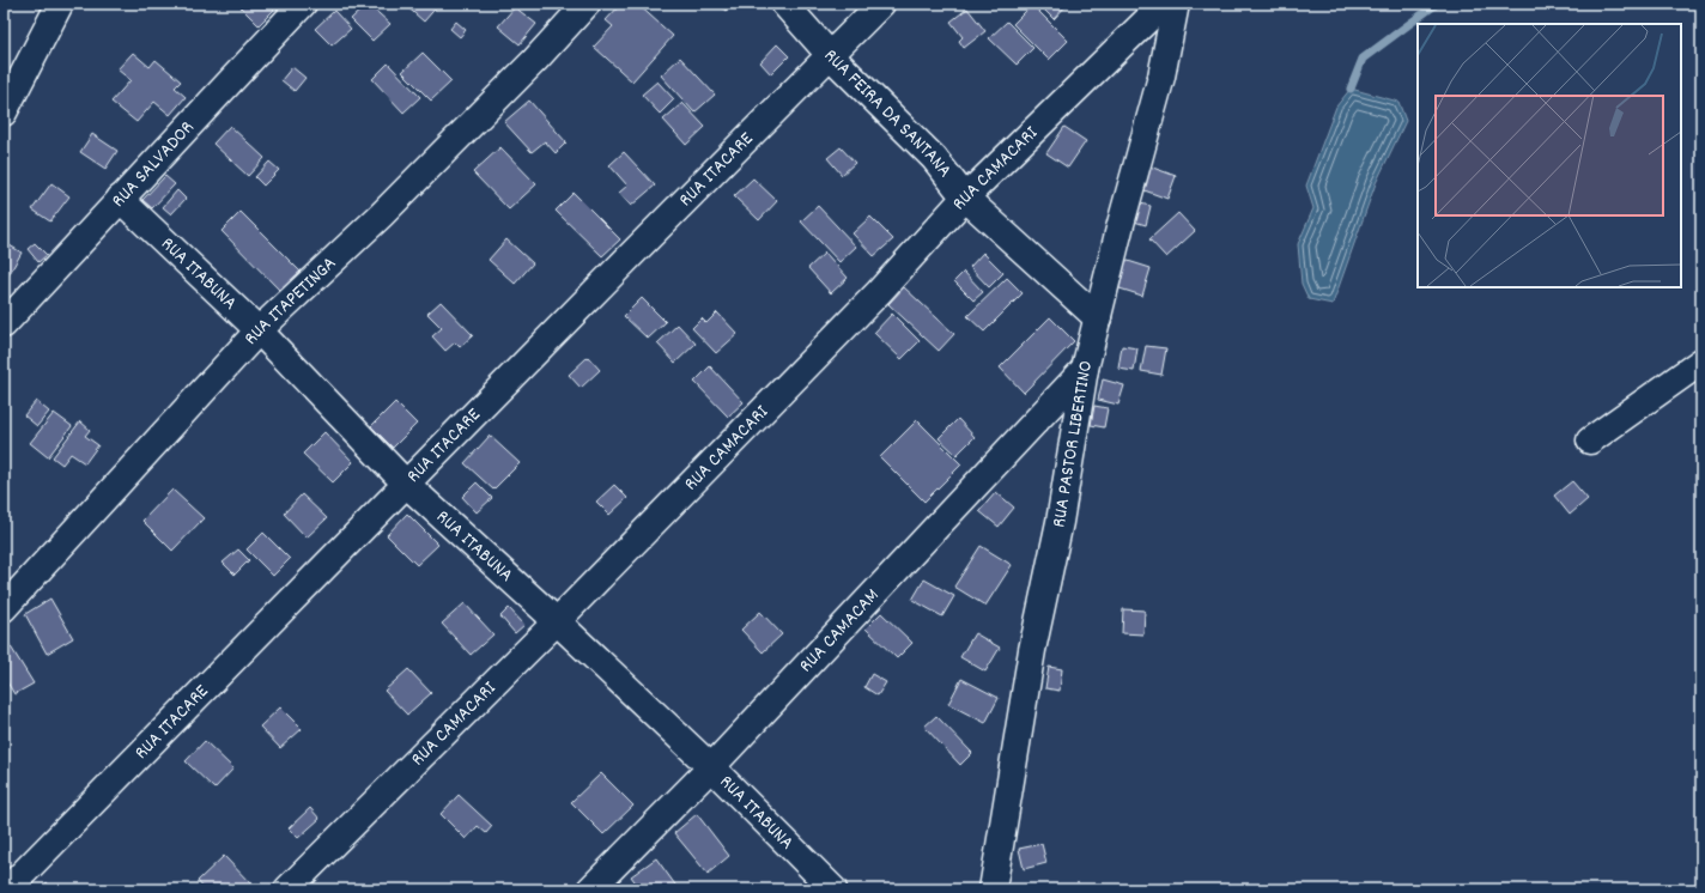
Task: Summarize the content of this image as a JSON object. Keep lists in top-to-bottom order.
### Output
{
  "streets": {
    "street": [
      "RUA FEIRA DA SANTANA",
      "RUA SALVADOR",
      "RUA CAMACARI",
      "RUA ITACARE",
      "RUA ITABUNA",
      "RUA ITAPETINGA",
      "RUA PASTOR LIBERTINO",
      "RUA CAMACAM"
    ]
  },
  "crossings": [
    ["RUA FEIRA DA SANTANA", "RUA CAMACARI"],
    ["RUA FEIRA DA SANTANA", "RUA ITACARE"],
    ["RUA FEIRA DA SANTANA", "RUA PASTOR LIBERTINO"],
    ["RUA SALVADOR", "RUA ITABUNA"],
    ["RUA CAMACARI", "RUA ITABUNA"],
    ["RUA ITACARE", "RUA ITABUNA"],
    ["RUA ITABUNA", "RUA ITAPETINGA"],
    ["RUA ITABUNA", "RUA CAMACAM"],
    ["RUA PASTOR LIBERTINO", "RUA CAMACAM"]
  ]
}
